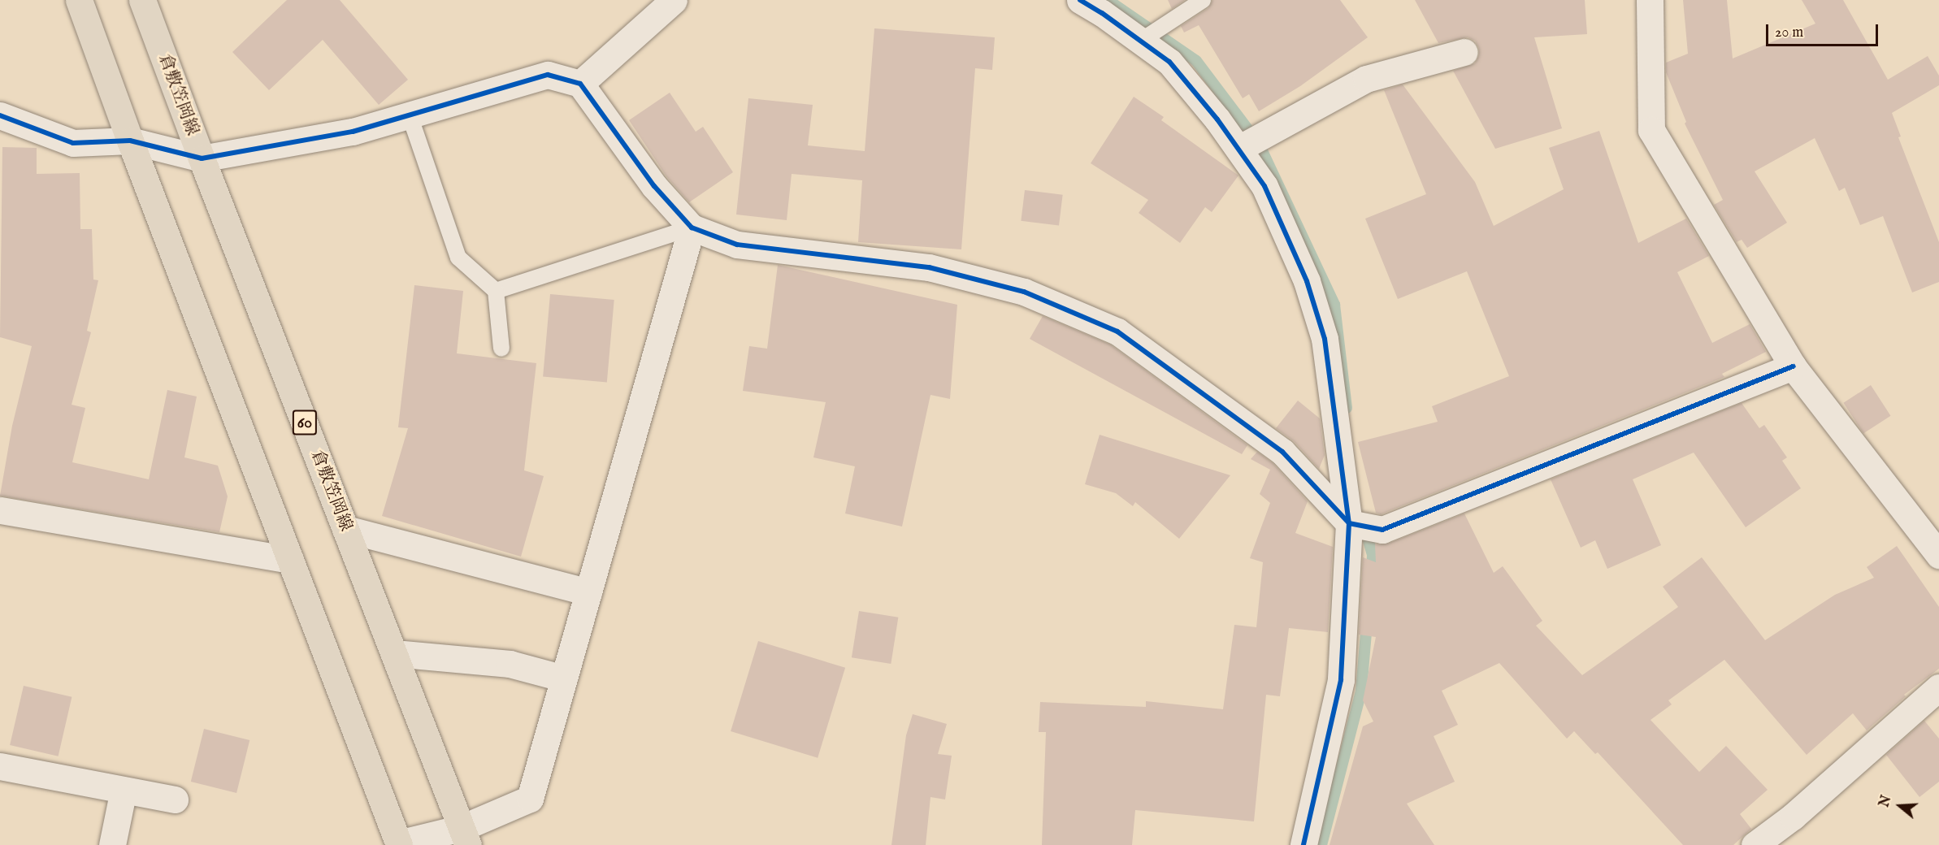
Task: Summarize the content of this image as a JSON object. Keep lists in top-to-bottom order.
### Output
{
  "streets": {
    "main road": ["倉敷笠岡線", "60"]
  },
  "scale_bar": "20 m",
  "north": "left"
}
